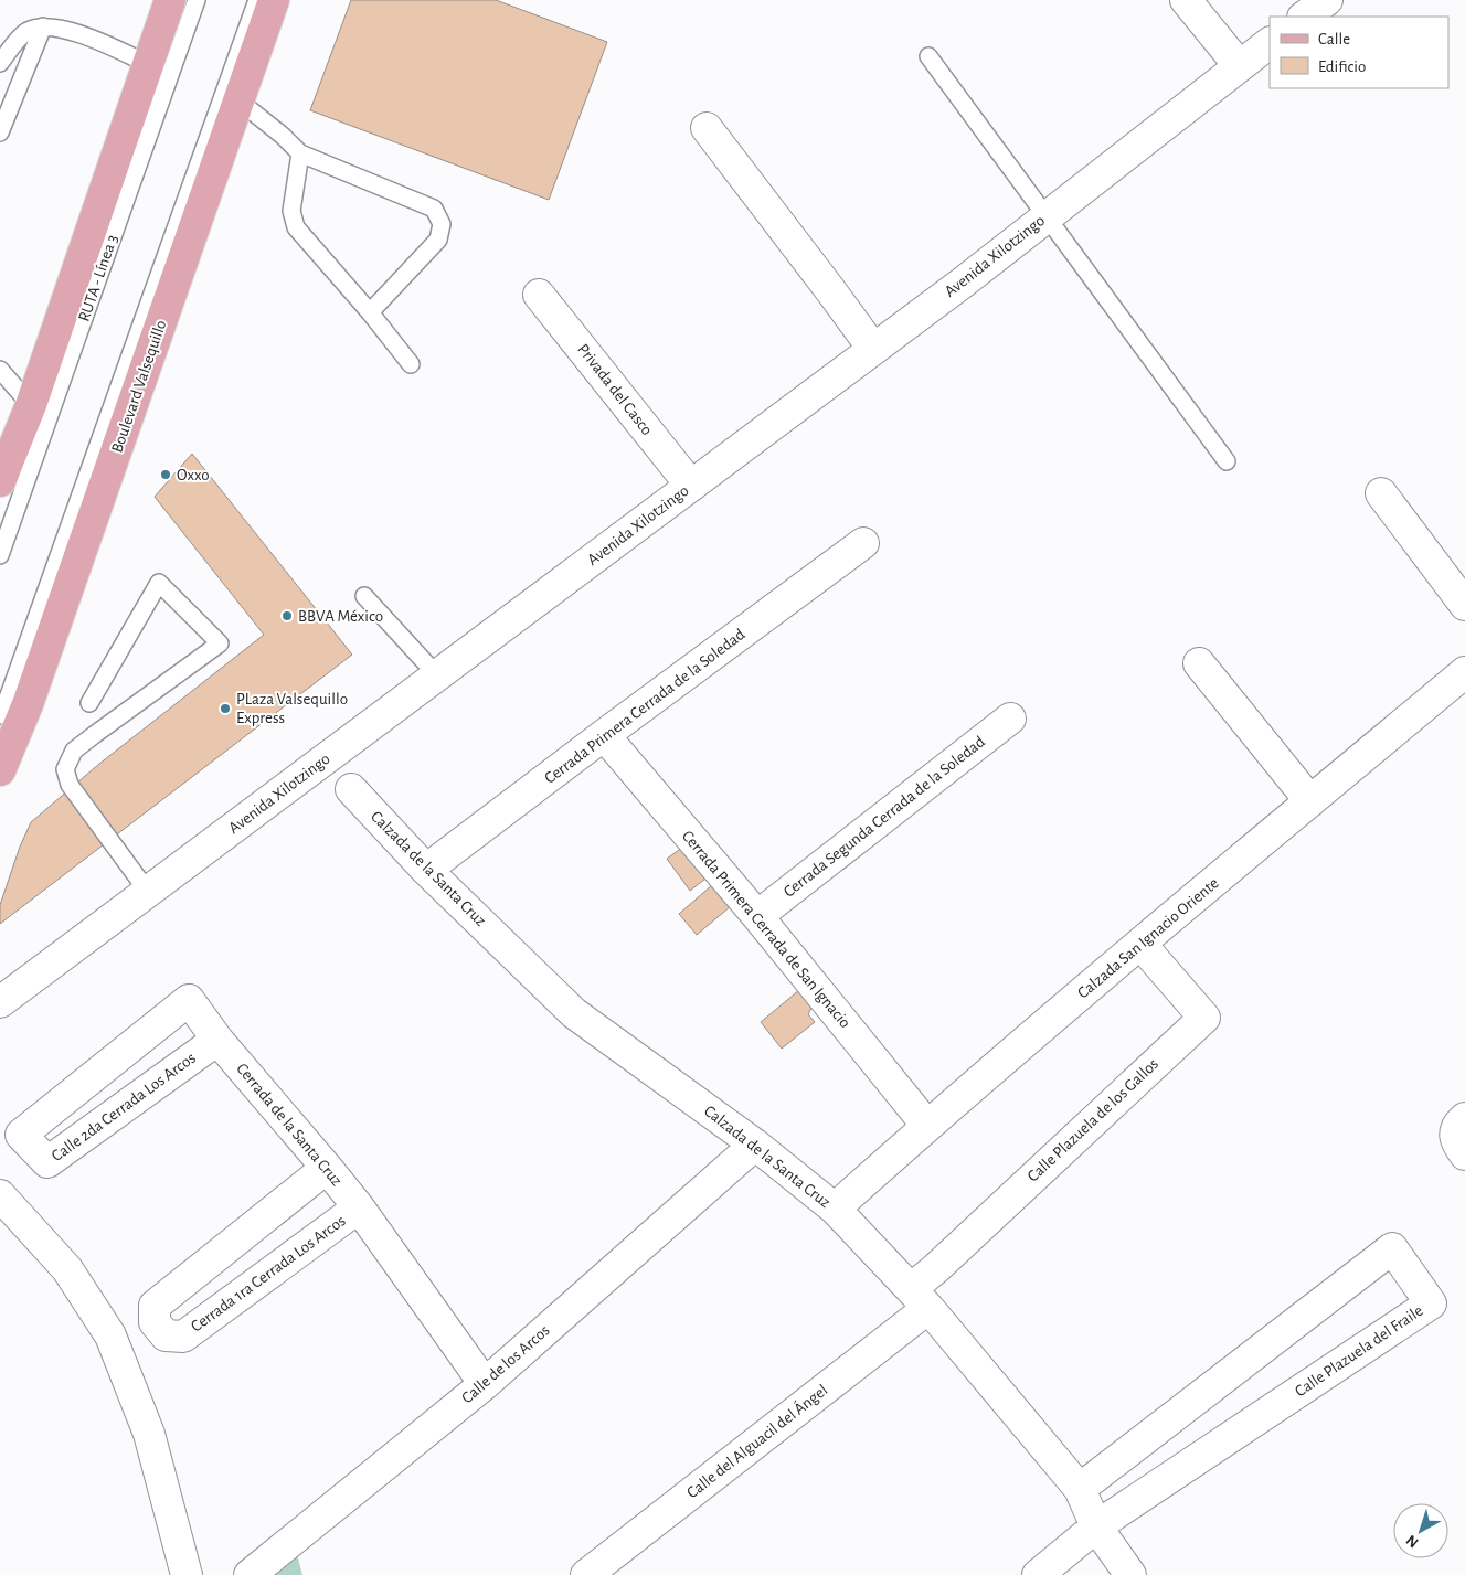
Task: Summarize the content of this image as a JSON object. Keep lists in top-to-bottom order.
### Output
{
  "streets": {
    "main road": ["Boulevard Valsequillo"],
    "street": [
      "Avenida Xilotzingo",
      "Privada del Casco",
      "Cerrada Primera Cerrada de la Soledad",
      "Cerrada Segunda Cerrada de la Soledad",
      "Calzada de la Santa Cruz",
      "Cerrada Primera Cerrada de San Ignacio",
      "Calzada San Ignacio Oriente",
      "Calle 2da Cerrada Los Arcos",
      "Calle Plazuela de los Gallos",
      "Cerrada de la Santa Cruz",
      "Cerrada 1ra Cerrada Los Arcos",
      "Calle Plazuela del Fraile",
      "Calle de los Arcos",
      "Calle del Alguacil del Ángel"
    ],
    "lane": ["RUTA - Línea 3"]
  },
  "crossings": [
    ["Avenida Xilotzingo", "Privada del Casco"],
    ["Cerrada Primera Cerrada de la Soledad", "Calzada de la Santa Cruz"],
    ["Cerrada Primera Cerrada de la Soledad", "Cerrada Primera Cerrada de San Ignacio"],
    ["Cerrada Segunda Cerrada de la Soledad", "Cerrada Primera Cerrada de San Ignacio"],
    ["Calzada de la Santa Cruz", "Calzada San Ignacio Oriente"],
    ["Calzada de la Santa Cruz", "Calle Plazuela de los Gallos"],
    ["Calzada de la Santa Cruz", "Calle Plazuela del Fraile"],
    ["Calzada de la Santa Cruz", "Calle de los Arcos"],
    ["Calzada de la Santa Cruz", "Calle del Alguacil del Ángel"],
    ["Cerrada Primera Cerrada de San Ignacio", "Calzada San Ignacio Oriente"],
    ["Calzada San Ignacio Oriente", "Calle Plazuela de los Gallos"],
    ["Calle 2da Cerrada Los Arcos", "Cerrada de la Santa Cruz"],
    ["Calle Plazuela de los Gallos", "Calle del Alguacil del Ángel"],
    ["Cerrada de la Santa Cruz", "Cerrada 1ra Cerrada Los Arcos"],
    ["Cerrada de la Santa Cruz", "Calle de los Arcos"]
  ],
  "places": ["Oxxo", "BBVA México", "PLaza Valsequillo Express"],
  "legend": ["Calle", "Edificio"],
  "north": "bottom left"
}
